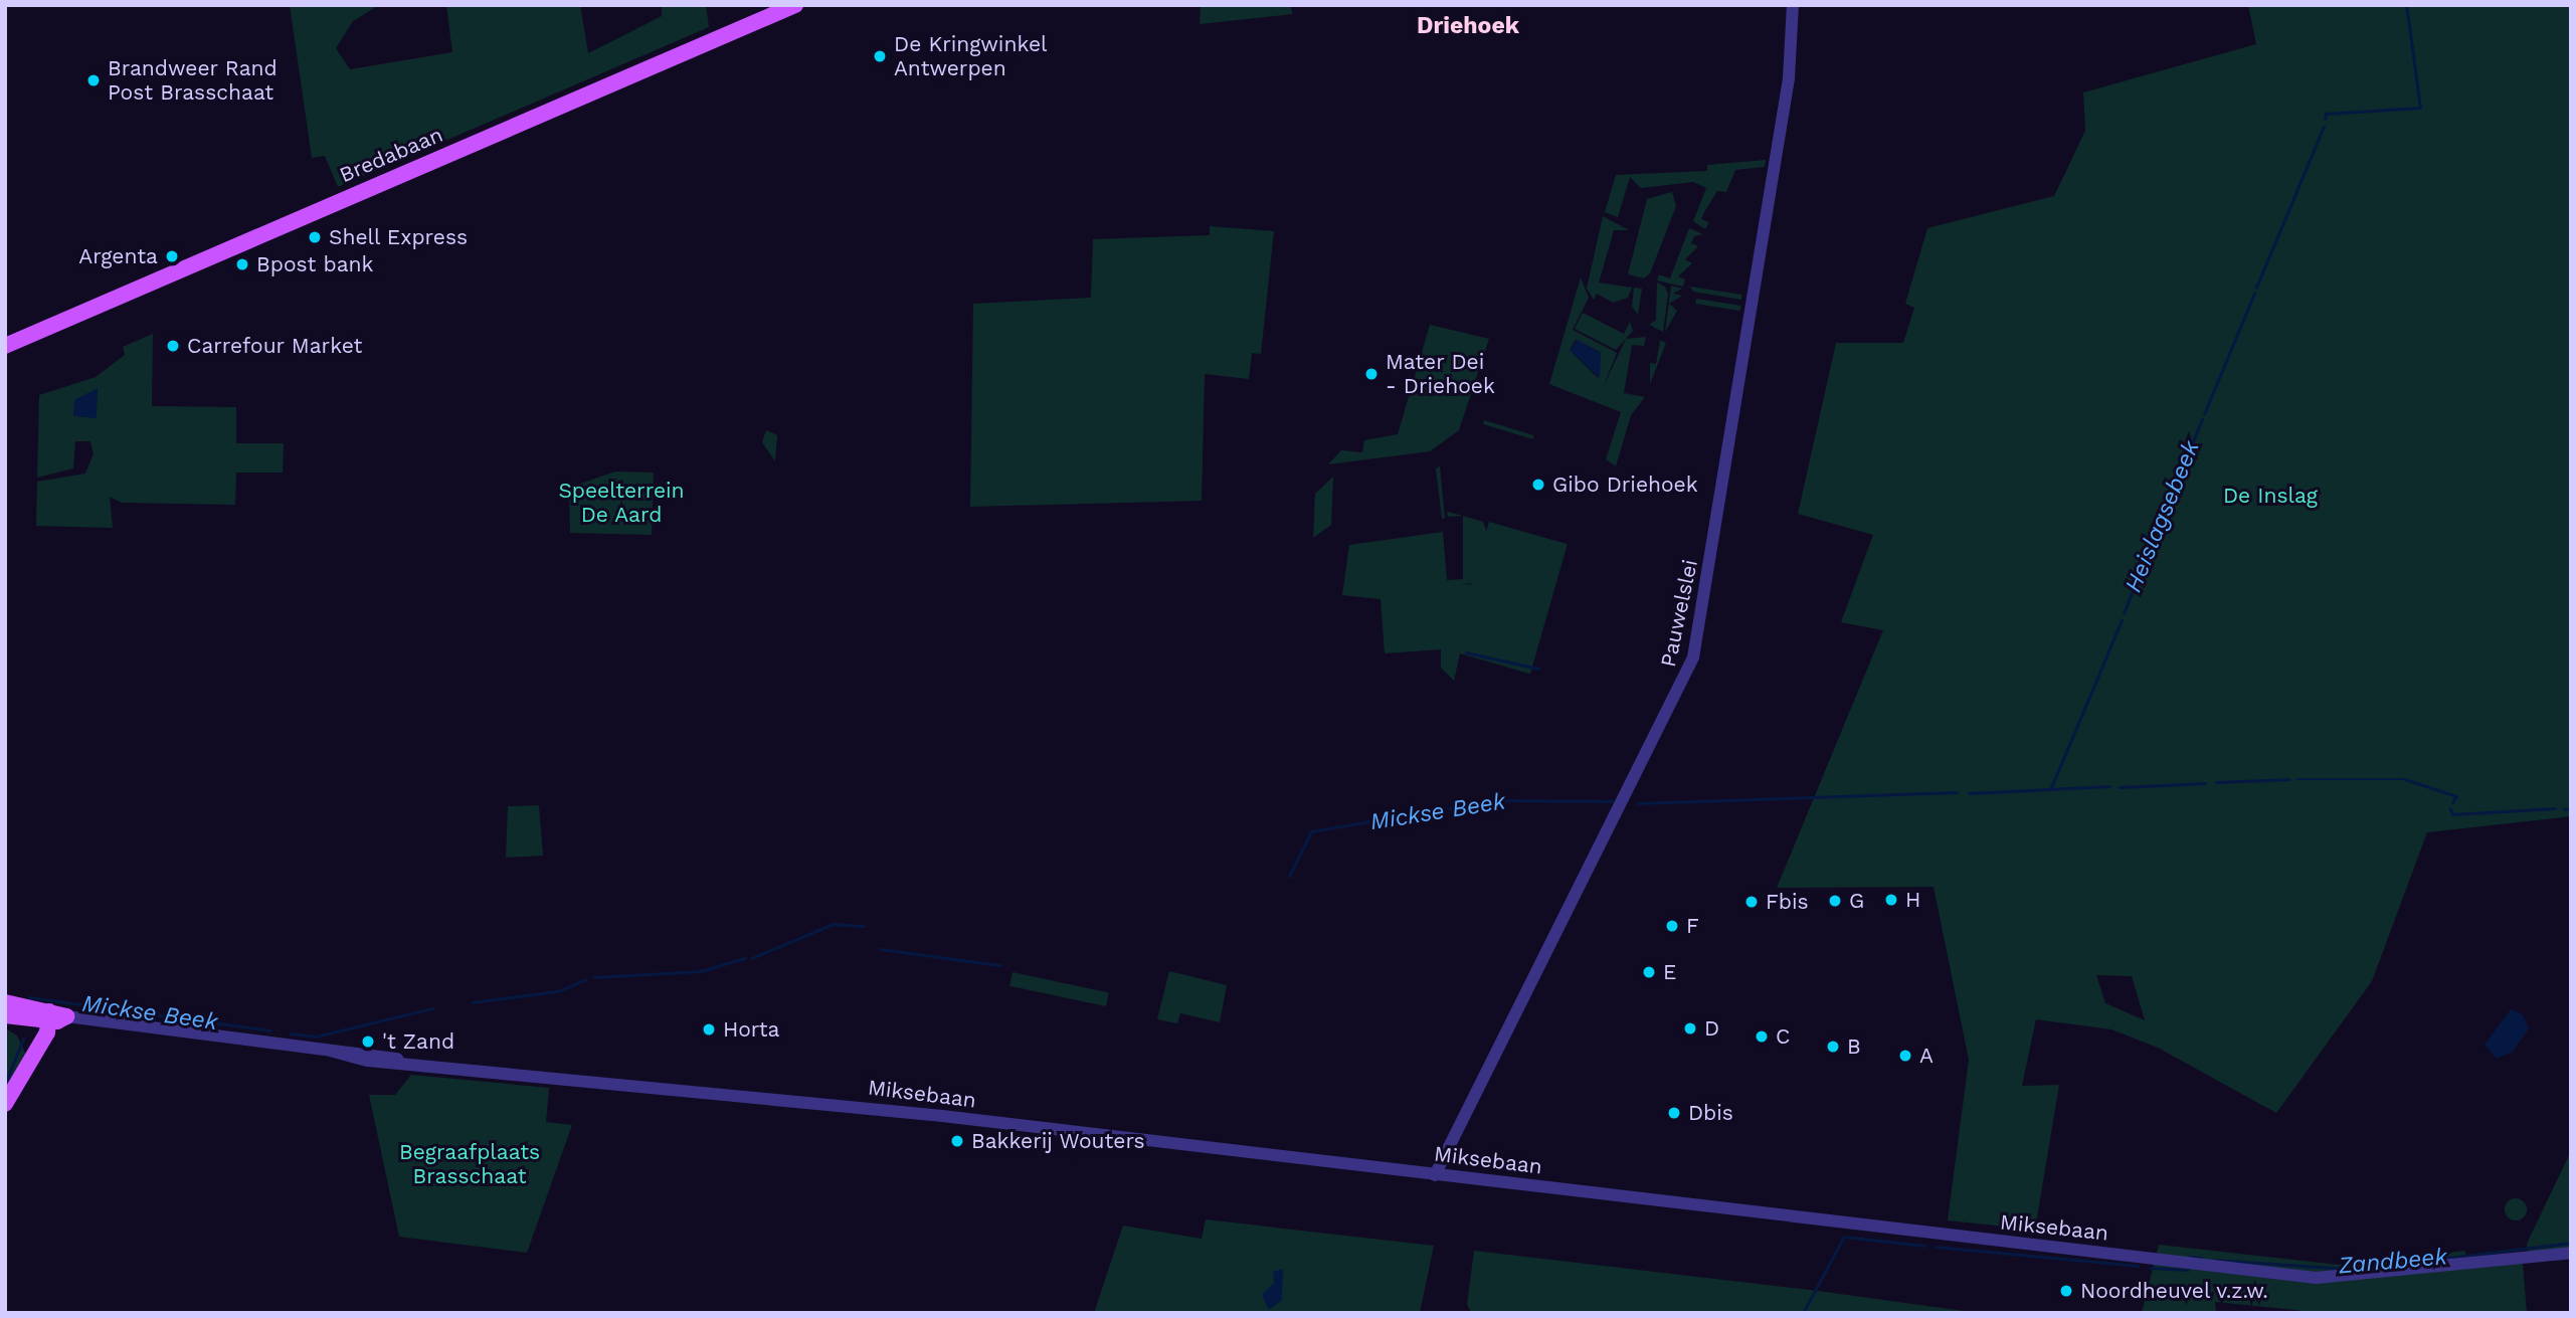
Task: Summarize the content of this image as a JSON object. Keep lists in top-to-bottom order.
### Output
{
  "streets": {
    "main road": ["Bredabaan", "Miksebaan"],
    "street": ["Pauwelslei"]
  },
  "crossings": [
    ["Pauwelslei", "Miksebaan"]
  ],
  "districts": ["Driehoek"],
  "water": ["Heislagsebeek", "Mickse Beek", "Zandbeek"],
  "parks": ["Speelterrein De Aard", "De Inslag", "Begraafplaats Brasschaat"],
  "places": [
    "De Kringwinkel Antwerpen",
    "Brandweer Rand Post Brasschaat",
    "Shell Express",
    "Argenta",
    "Bpost bank",
    "Carrefour Market",
    "Mater Dei - Driehoek",
    "Gibo Driehoek",
    "H",
    "G",
    "Fbis",
    "F",
    "E",
    "D",
    "Horta",
    "C",
    "'t Zand",
    "B",
    "A",
    "Dbis",
    "Bakkerij Wouters",
    "Noordheuvel v.z.w."
  ]
}
